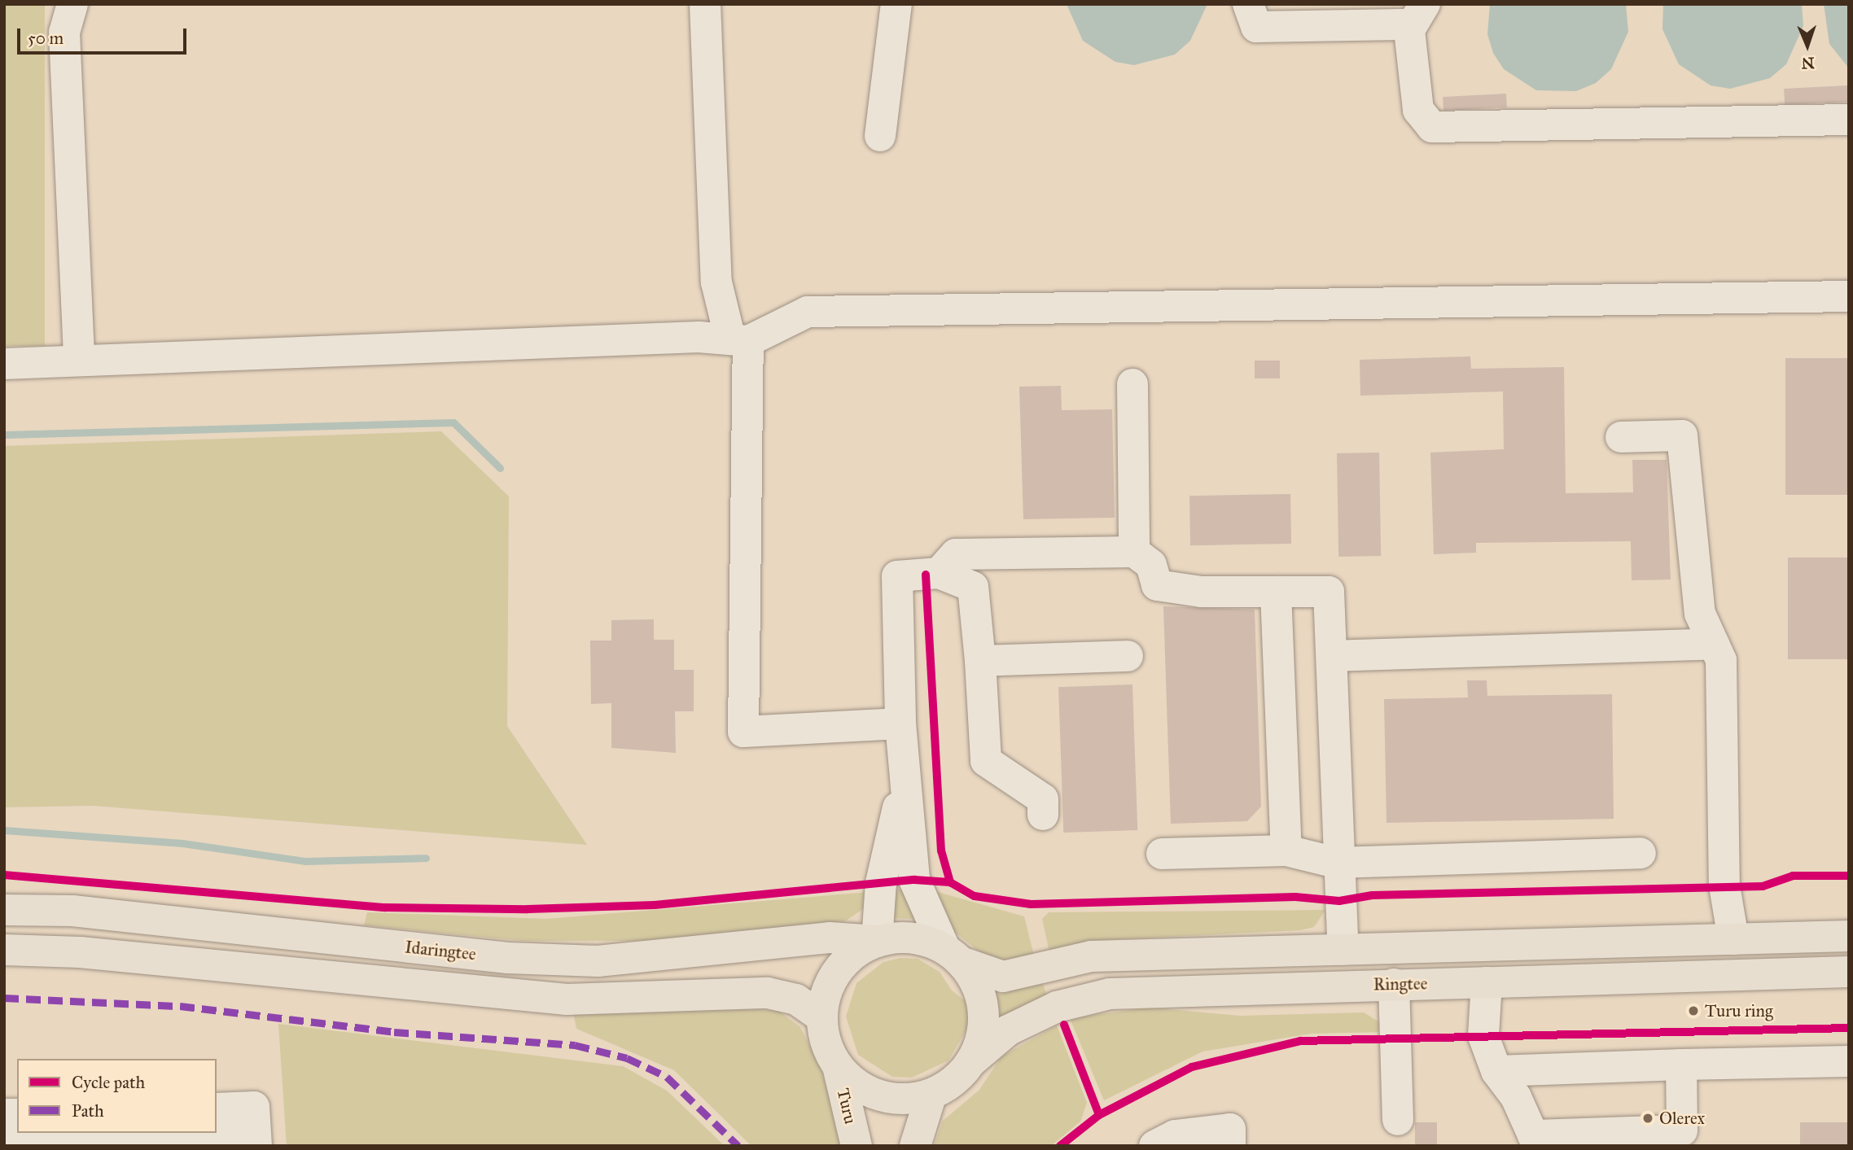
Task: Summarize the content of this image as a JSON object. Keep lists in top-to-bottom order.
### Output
{
  "streets": {
    "main road": ["Idaringtee", "Ringtee", "Turu"]
  },
  "crossings": [
    ["Idaringtee", "Ringtee"],
    ["Idaringtee", "Turu"],
    ["Ringtee", "Turu"]
  ],
  "places": ["Turu ring", "Olerex"],
  "legend": ["Cycle path", "Path"],
  "scale_bar": "50 m",
  "north": "bottom"
}
